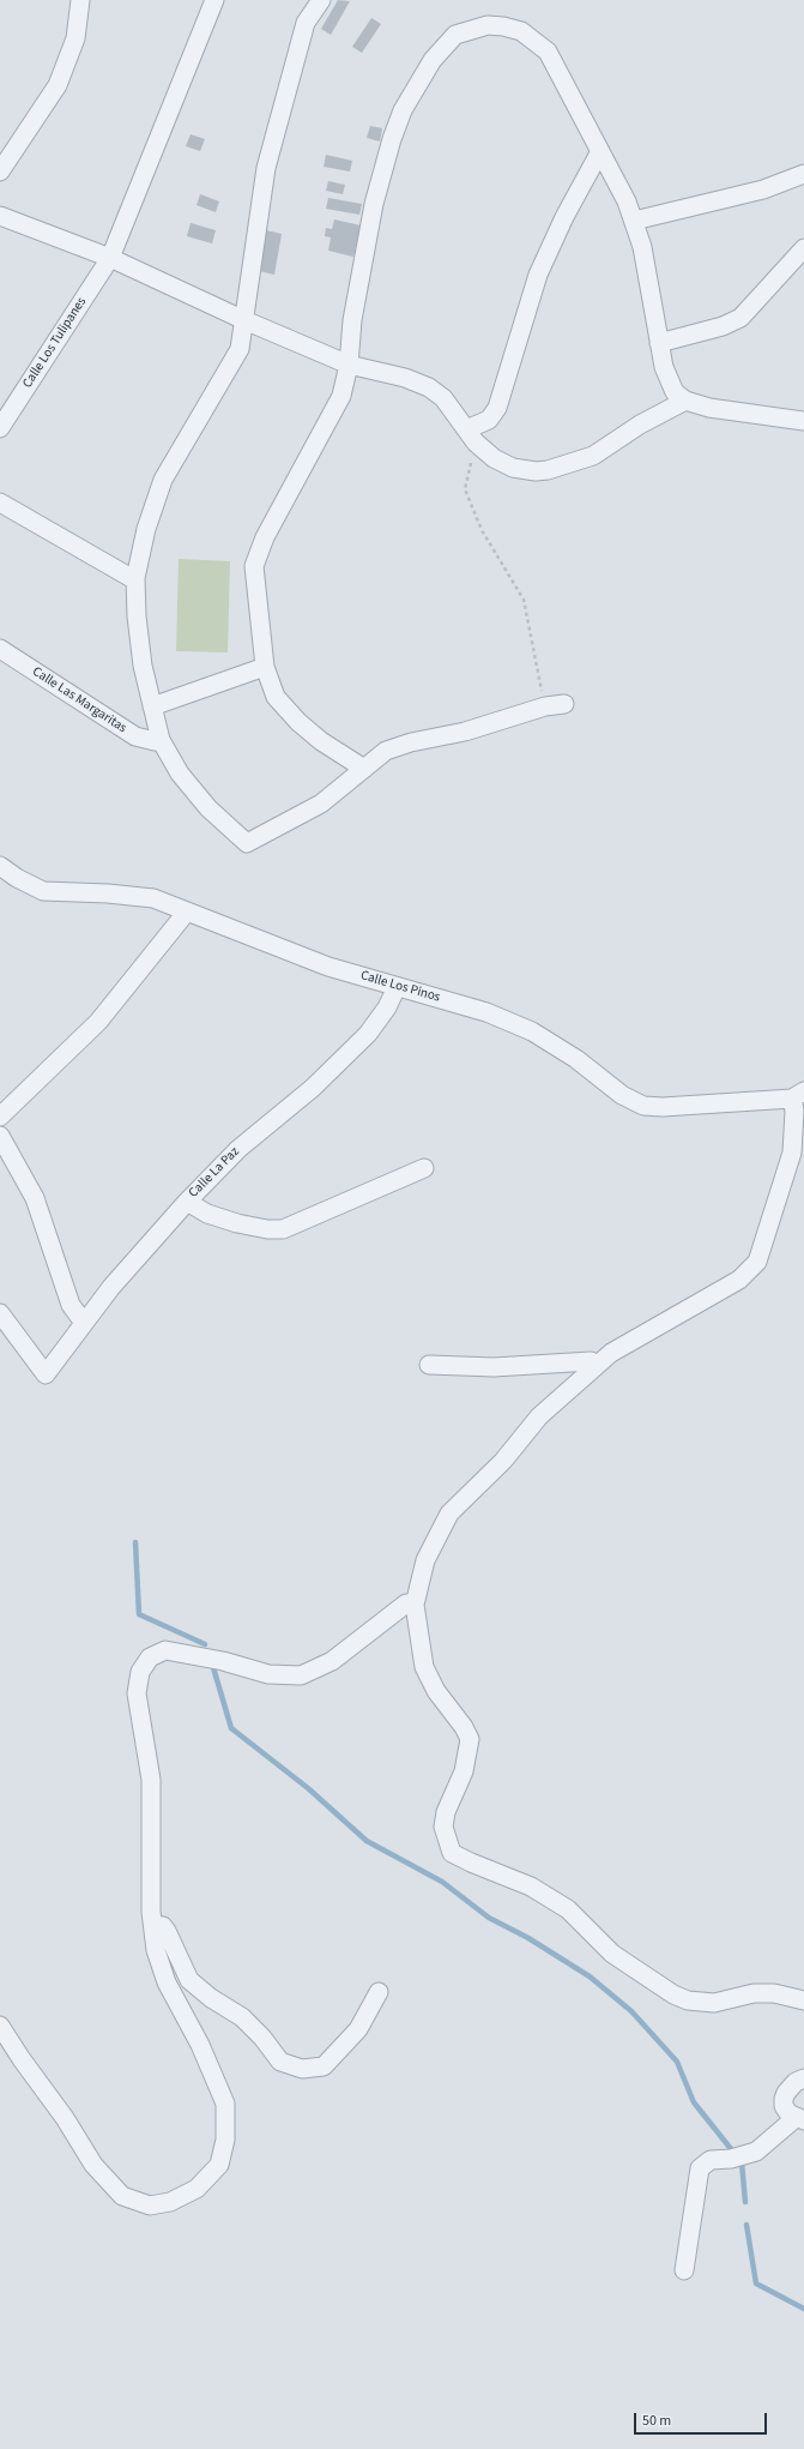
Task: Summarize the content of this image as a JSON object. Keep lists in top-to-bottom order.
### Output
{
  "streets": {
    "street": [
      "Calle Los Tulipanes",
      "Calle Las Margaritas",
      "Calle Los Pinos",
      "Calle La Paz"
    ]
  },
  "crossings": [
    ["Calle Los Pinos", "Calle La Paz"]
  ],
  "scale_bar": "50 m"
}
